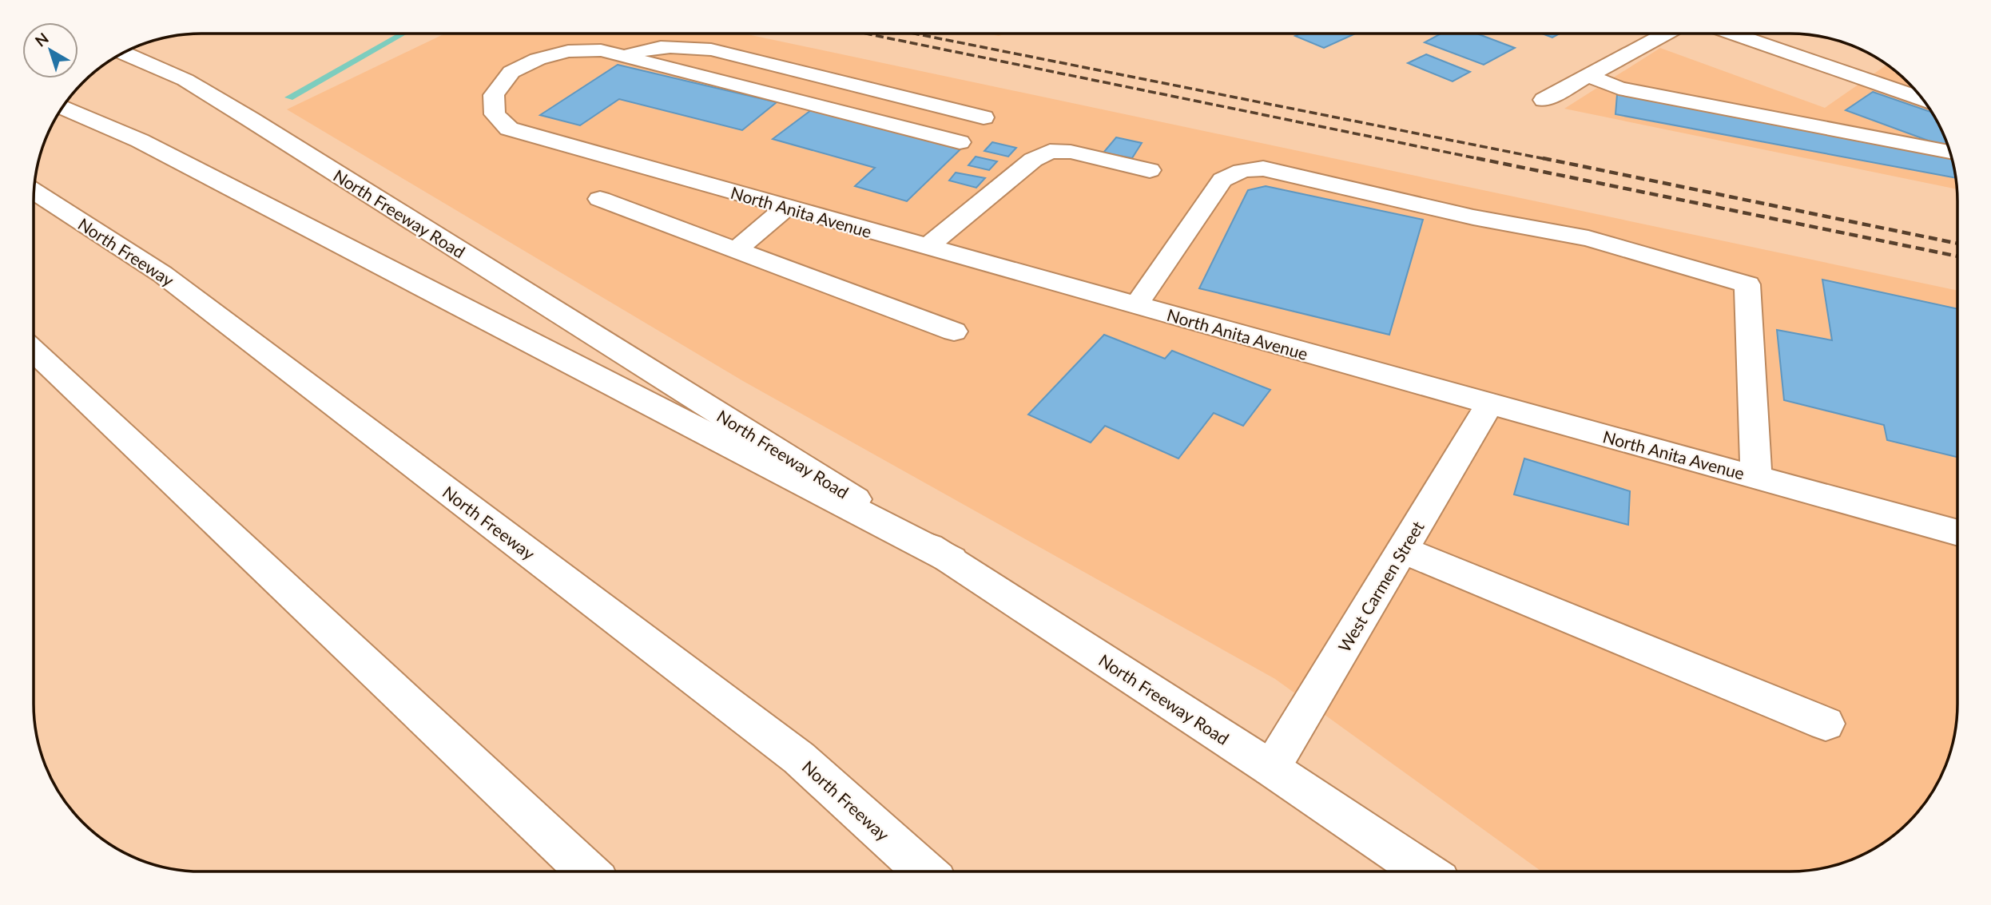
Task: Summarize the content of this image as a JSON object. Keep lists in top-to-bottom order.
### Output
{
  "streets": {
    "main road": [
      "North Anita Avenue",
      "North Freeway Road",
      "North Freeway",
      "West Carmen Street"
    ]
  },
  "crossings": [
    ["North Anita Avenue", "West Carmen Street"],
    ["North Freeway Road", "West Carmen Street"]
  ],
  "north": "top left"
}
